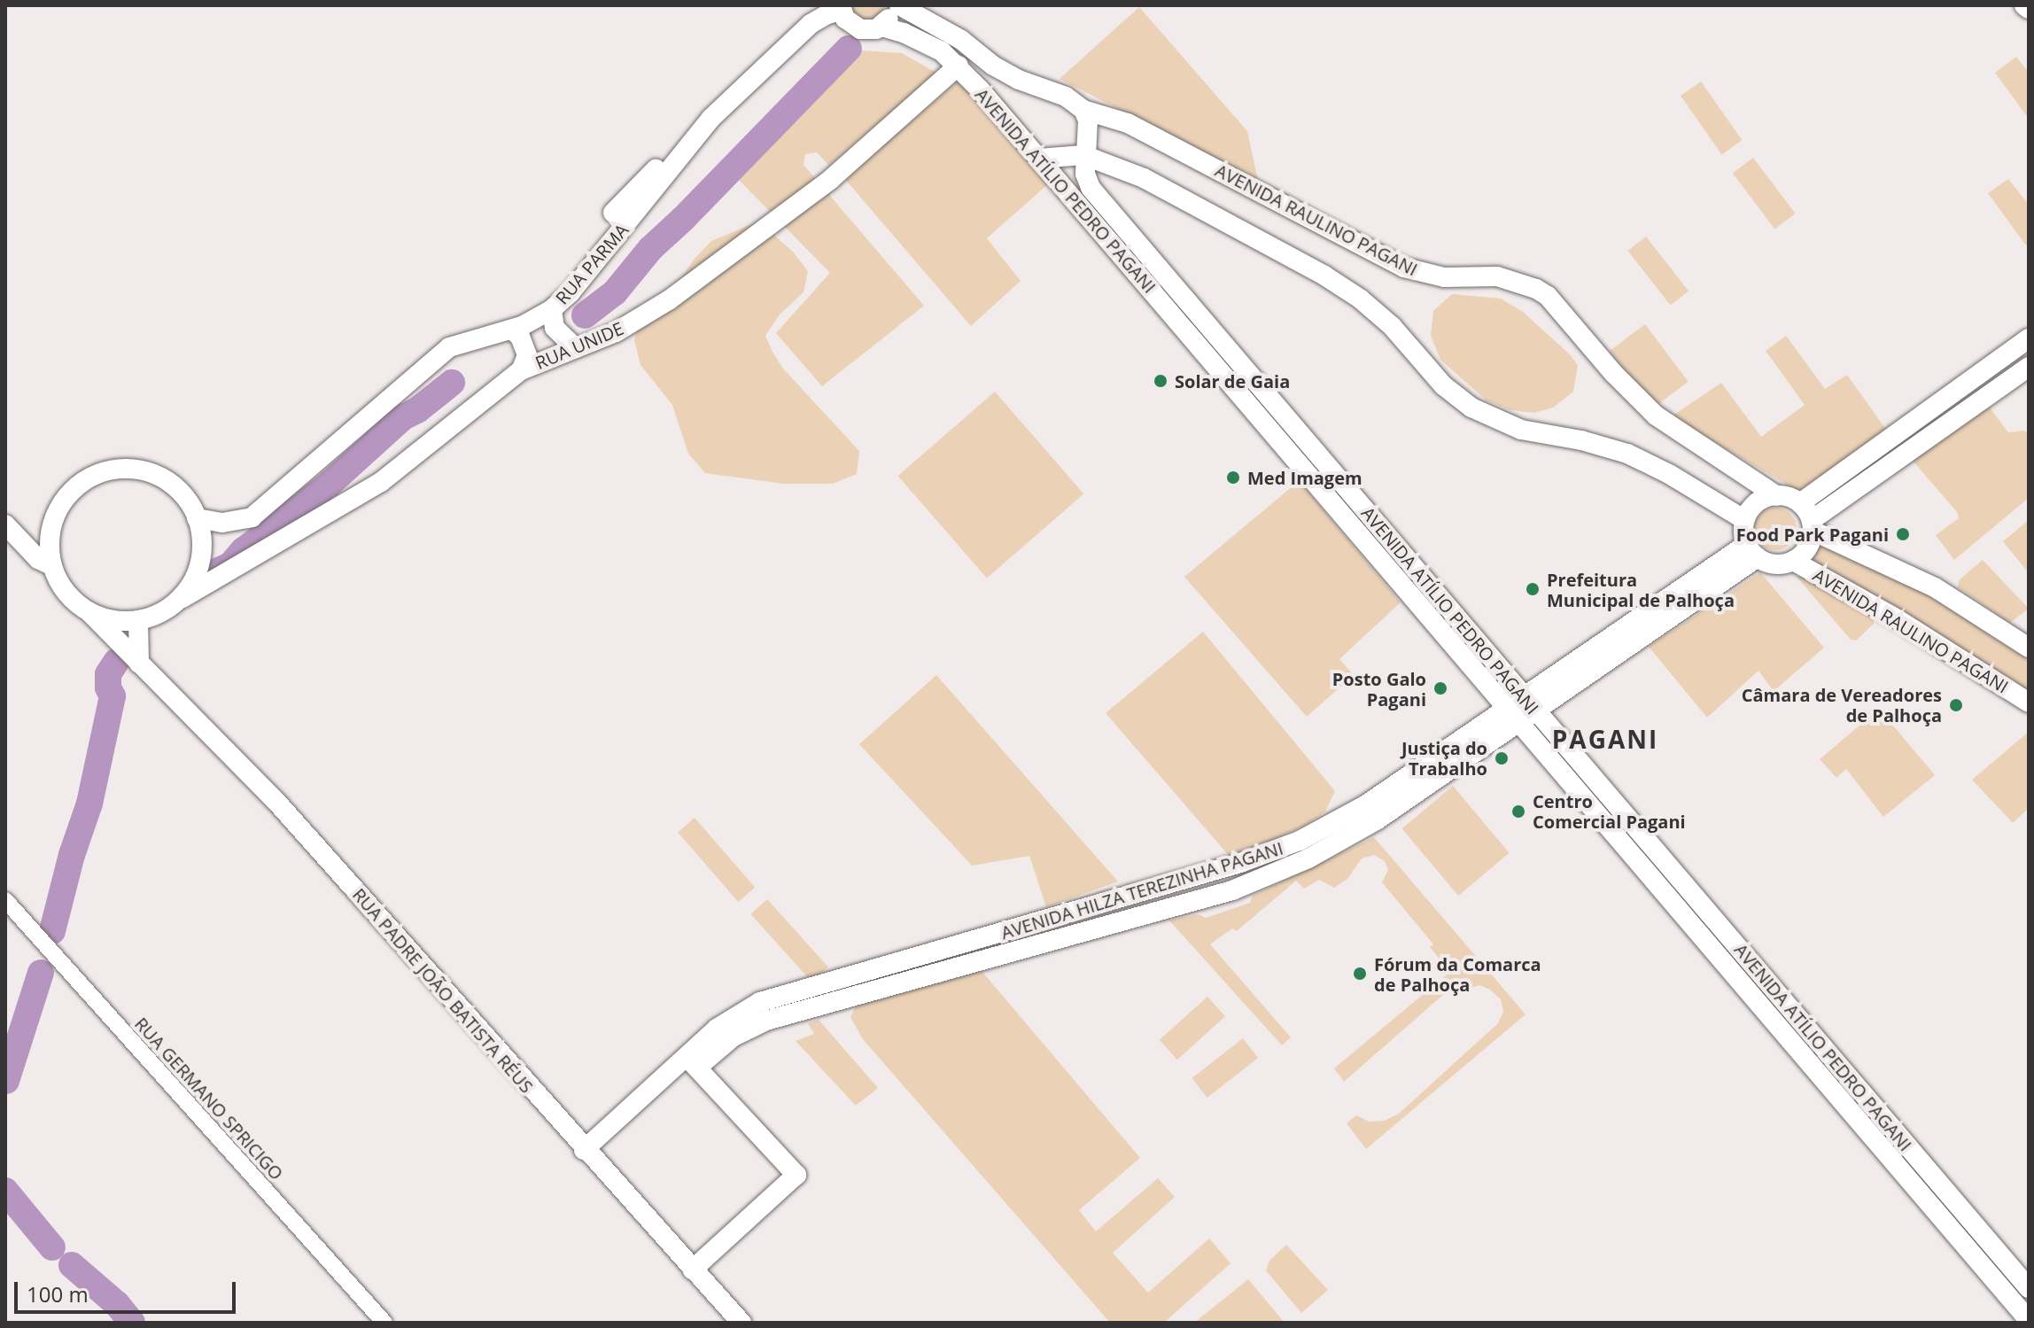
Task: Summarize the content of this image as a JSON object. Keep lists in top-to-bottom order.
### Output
{
  "streets": {
    "main road": [
      "AVENIDA ATÍLIO PEDRO PAGANI",
      "AVENIDA RAULINO PAGANI",
      "RUA PARMA",
      "RUA UNIDE",
      "AVENIDA HILZA TEREZINHA PAGANI",
      "RUA PADRE JOÃO BATISTA RÉUS"
    ],
    "street": ["RUA GERMANO SPRICIGO"]
  },
  "crossings": [
    ["AVENIDA ATÍLIO PEDRO PAGANI", "AVENIDA RAULINO PAGANI"],
    ["AVENIDA ATÍLIO PEDRO PAGANI", "RUA PARMA"],
    ["AVENIDA ATÍLIO PEDRO PAGANI", "RUA UNIDE"],
    ["AVENIDA ATÍLIO PEDRO PAGANI", "AVENIDA HILZA TEREZINHA PAGANI"],
    ["AVENIDA RAULINO PAGANI", "AVENIDA HILZA TEREZINHA PAGANI"],
    ["RUA PARMA", "RUA UNIDE"],
    ["RUA PARMA", "RUA PADRE JOÃO BATISTA RÉUS"],
    ["RUA UNIDE", "RUA PADRE JOÃO BATISTA RÉUS"]
  ],
  "districts": ["PAGANI"],
  "places": [
    "Solar de Gaia",
    "Med Imagem",
    "Food Park Pagani",
    "Prefeitura Municipal de Palhoça",
    "Posto Galo Pagani",
    "Câmara de Vereadores de Palhoça",
    "Justiça do Trabalho",
    "Centro Comercial Pagani",
    "Fórum da Comarca de Palhoça"
  ],
  "scale_bar": "100 m"
}
